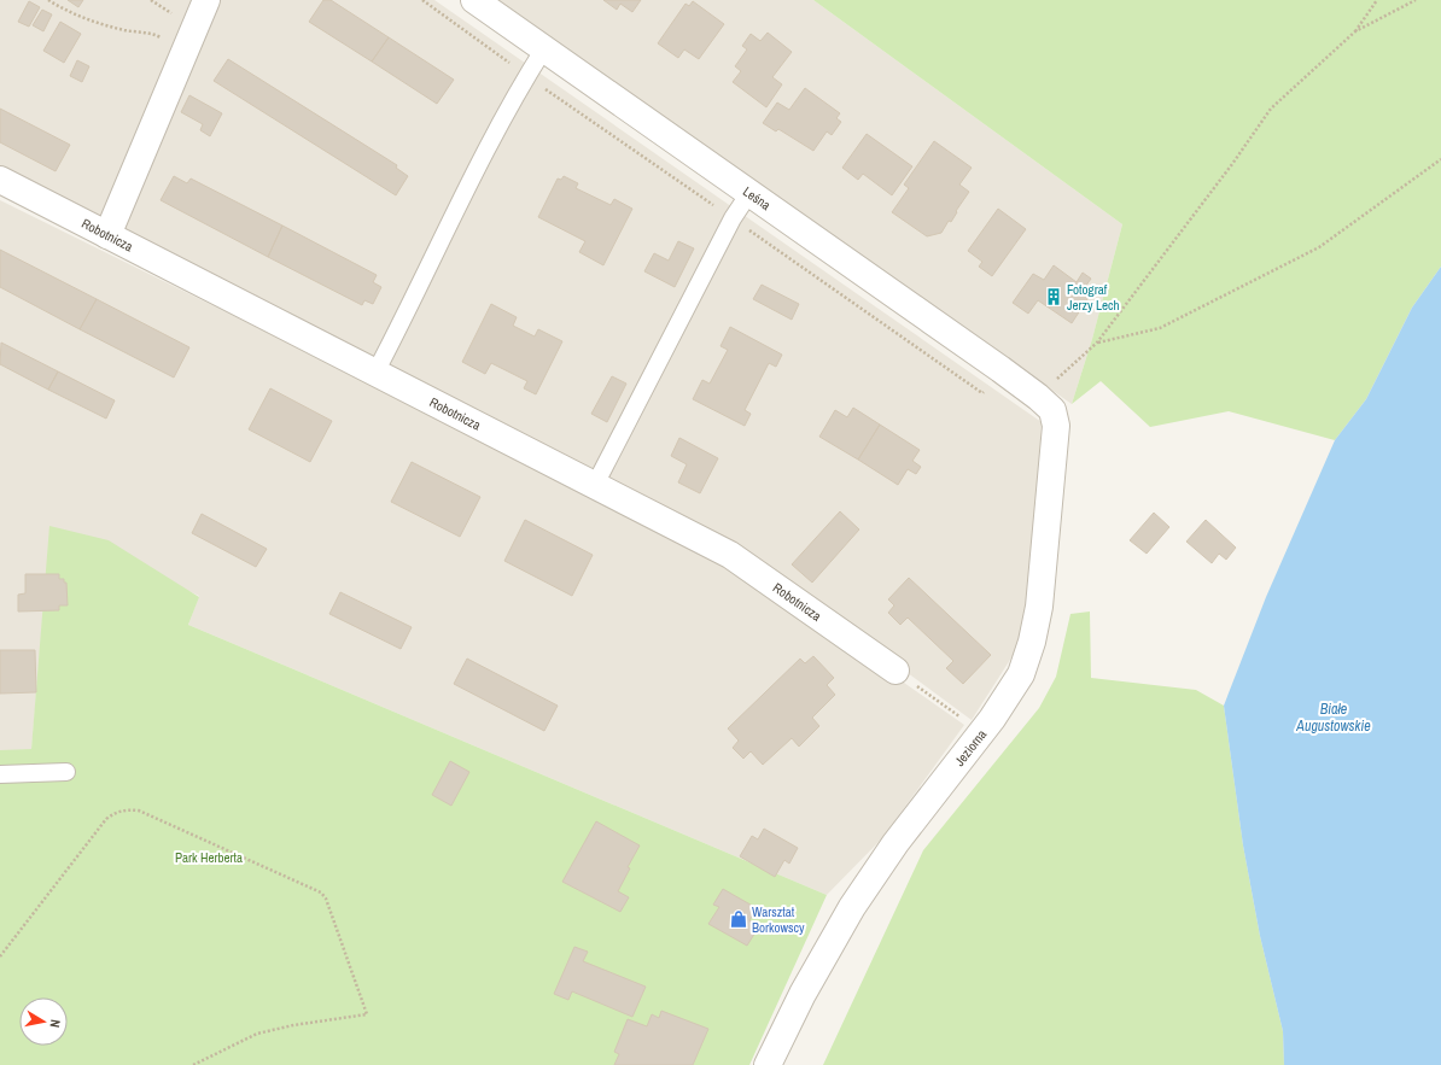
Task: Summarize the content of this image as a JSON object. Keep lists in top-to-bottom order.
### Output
{
  "streets": {
    "street": ["Leśna", "Robotnicza", "Jeziorna"]
  },
  "crossings": [
    ["Leśna", "Jeziorna"]
  ],
  "water": ["Białe Augustowskie"],
  "parks": ["Park Herberta"],
  "places": {
    "building": ["Fotograf Jerzy Lech"],
    "shop": ["Warsztat Borkowscy"]
  },
  "north": "right"
}
